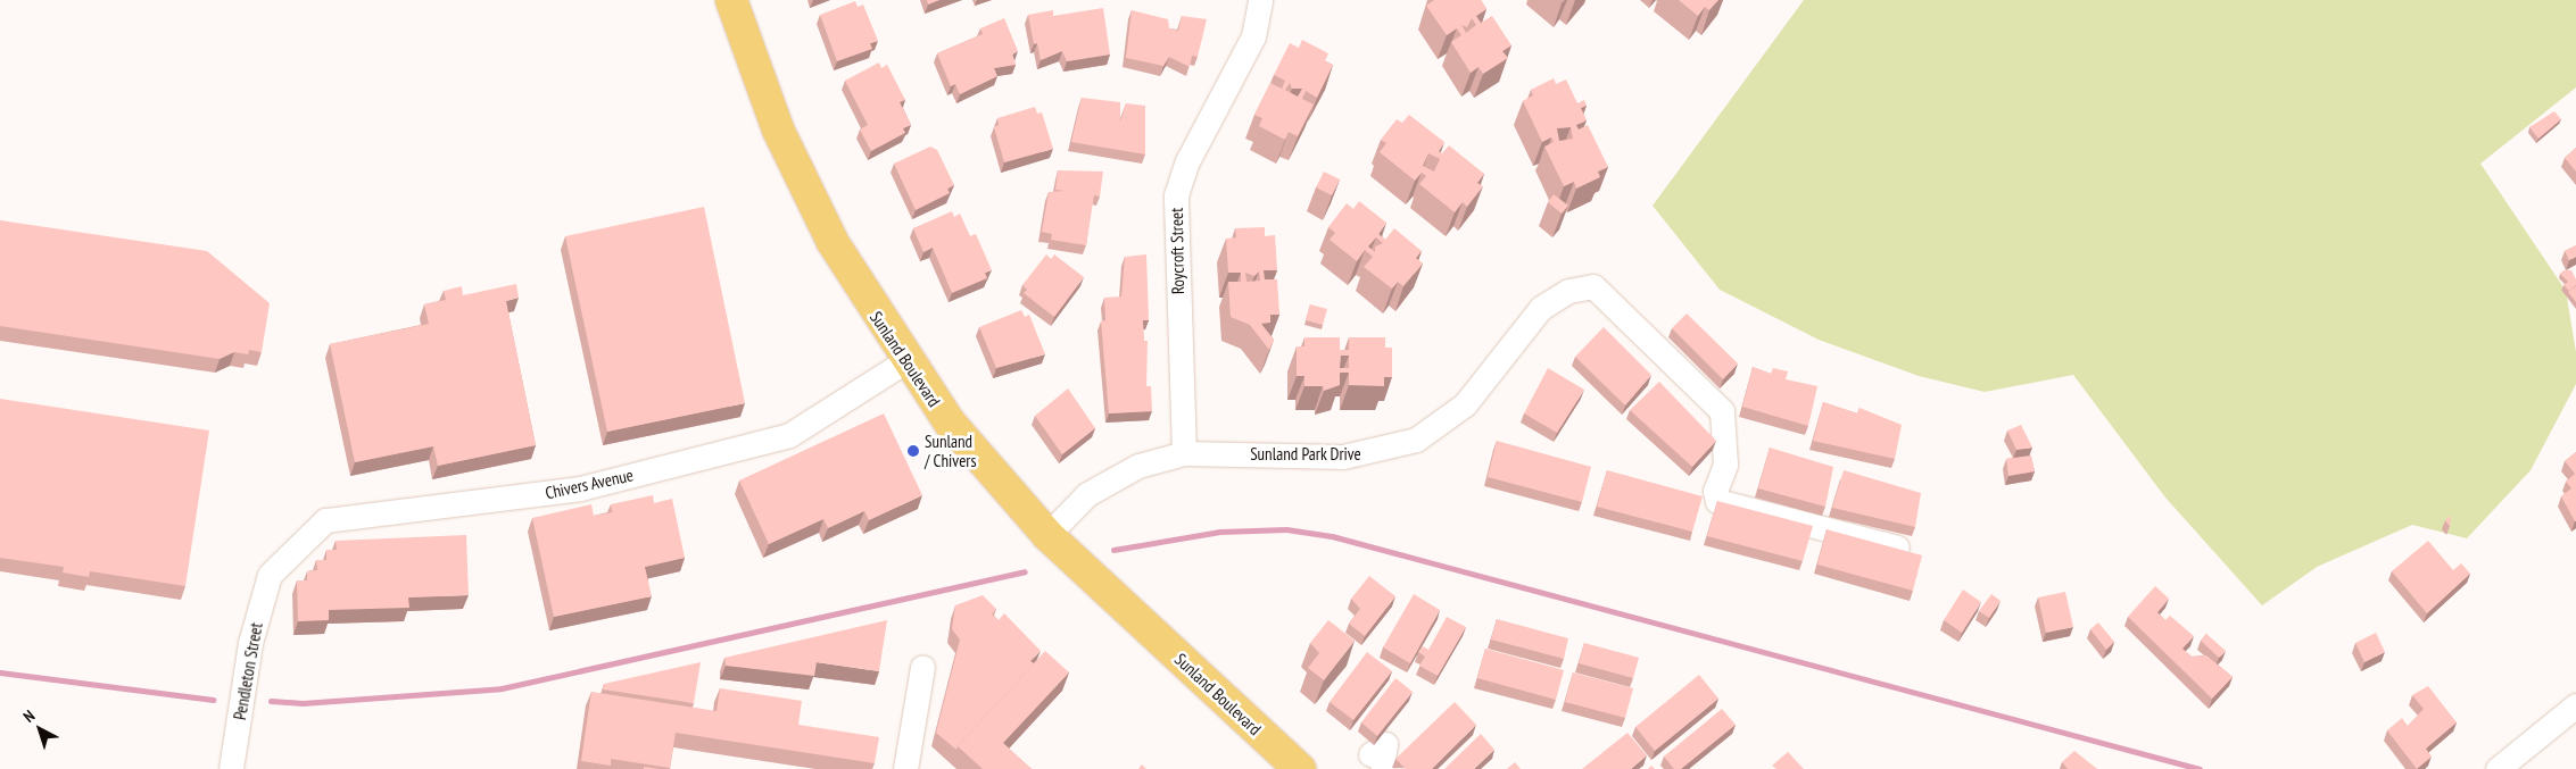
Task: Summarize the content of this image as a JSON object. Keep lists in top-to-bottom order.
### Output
{
  "streets": {
    "main road": ["Sunland Boulevard"],
    "street": [
      "Roycroft Street",
      "Sunland Park Drive",
      "Chivers Avenue",
      "Pendleton Street"
    ]
  },
  "crossings": [
    ["Roycroft Street", "Sunland Park Drive"],
    ["Sunland Boulevard", "Sunland Park Drive"],
    ["Sunland Boulevard", "Chivers Avenue"],
    ["Chivers Avenue", "Pendleton Street"]
  ],
  "places": ["Sunland / Chivers"],
  "north": "top left"
}
